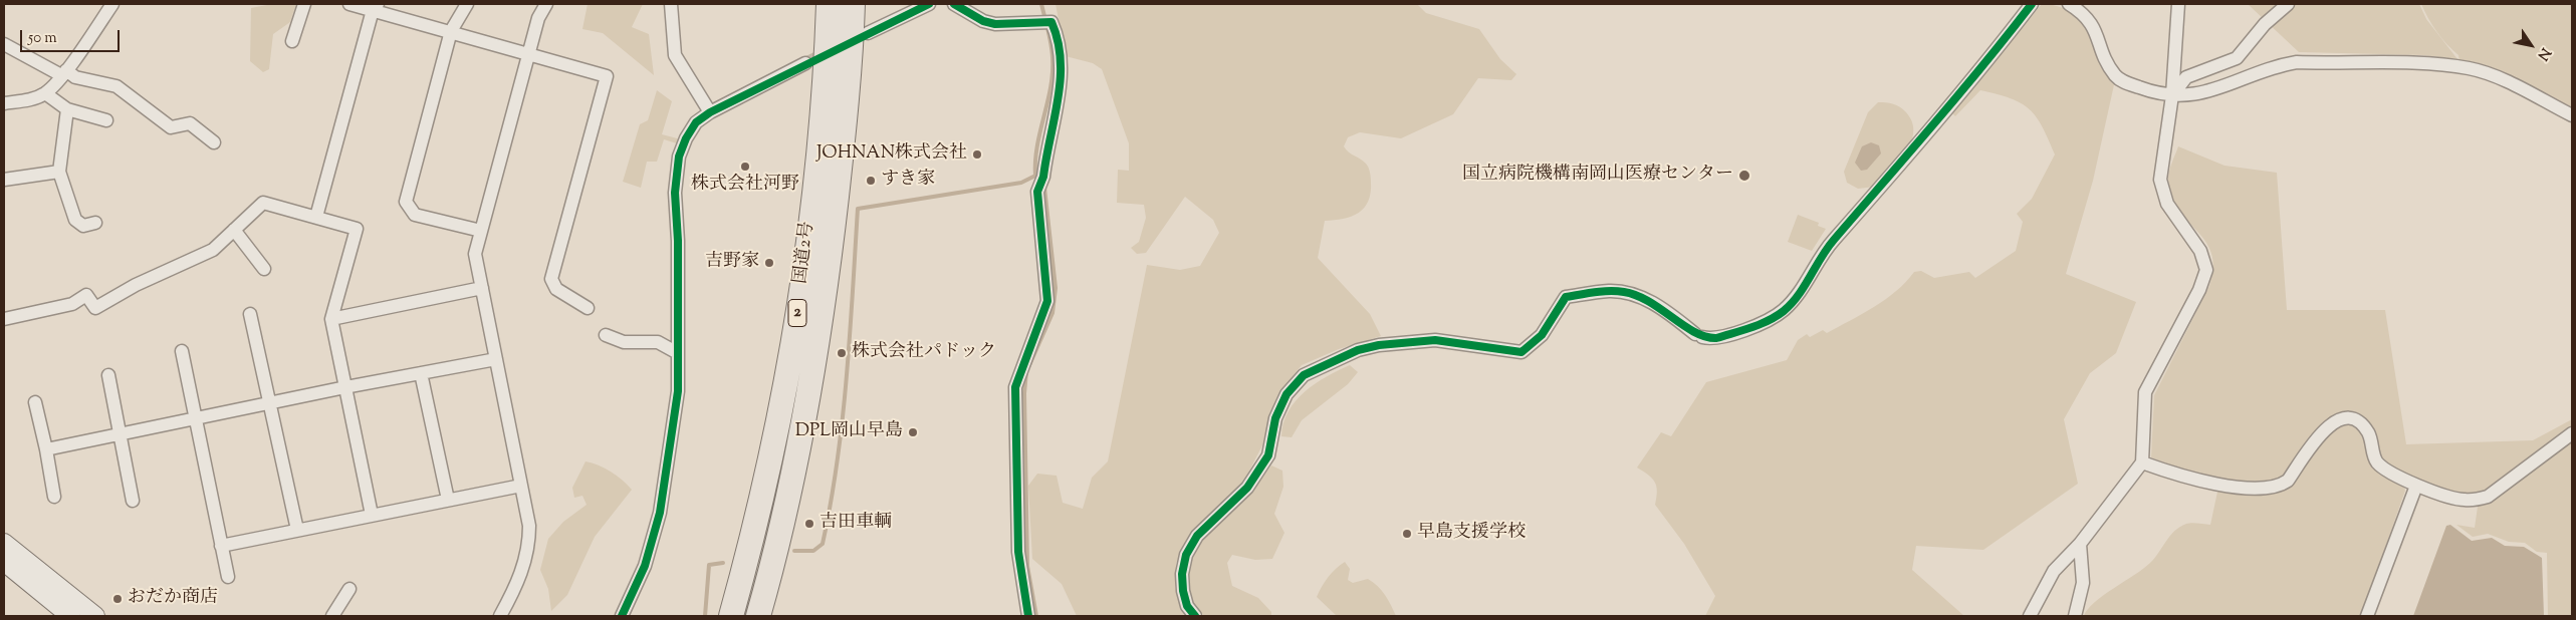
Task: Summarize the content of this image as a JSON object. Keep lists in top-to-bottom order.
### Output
{
  "streets": {
    "highway": ["国道2号", "2"]
  },
  "places": [
    "JOHNAN株式会社",
    "株式会社河野",
    "国立病院機構南岡山医療センター",
    "すき家",
    "吉野家",
    "株式会社パドック",
    "DPL岡山早島",
    "吉田車輌",
    "早島支援学校",
    "おだか商店"
  ],
  "scale_bar": "50 m",
  "north": "bottom right"
}
